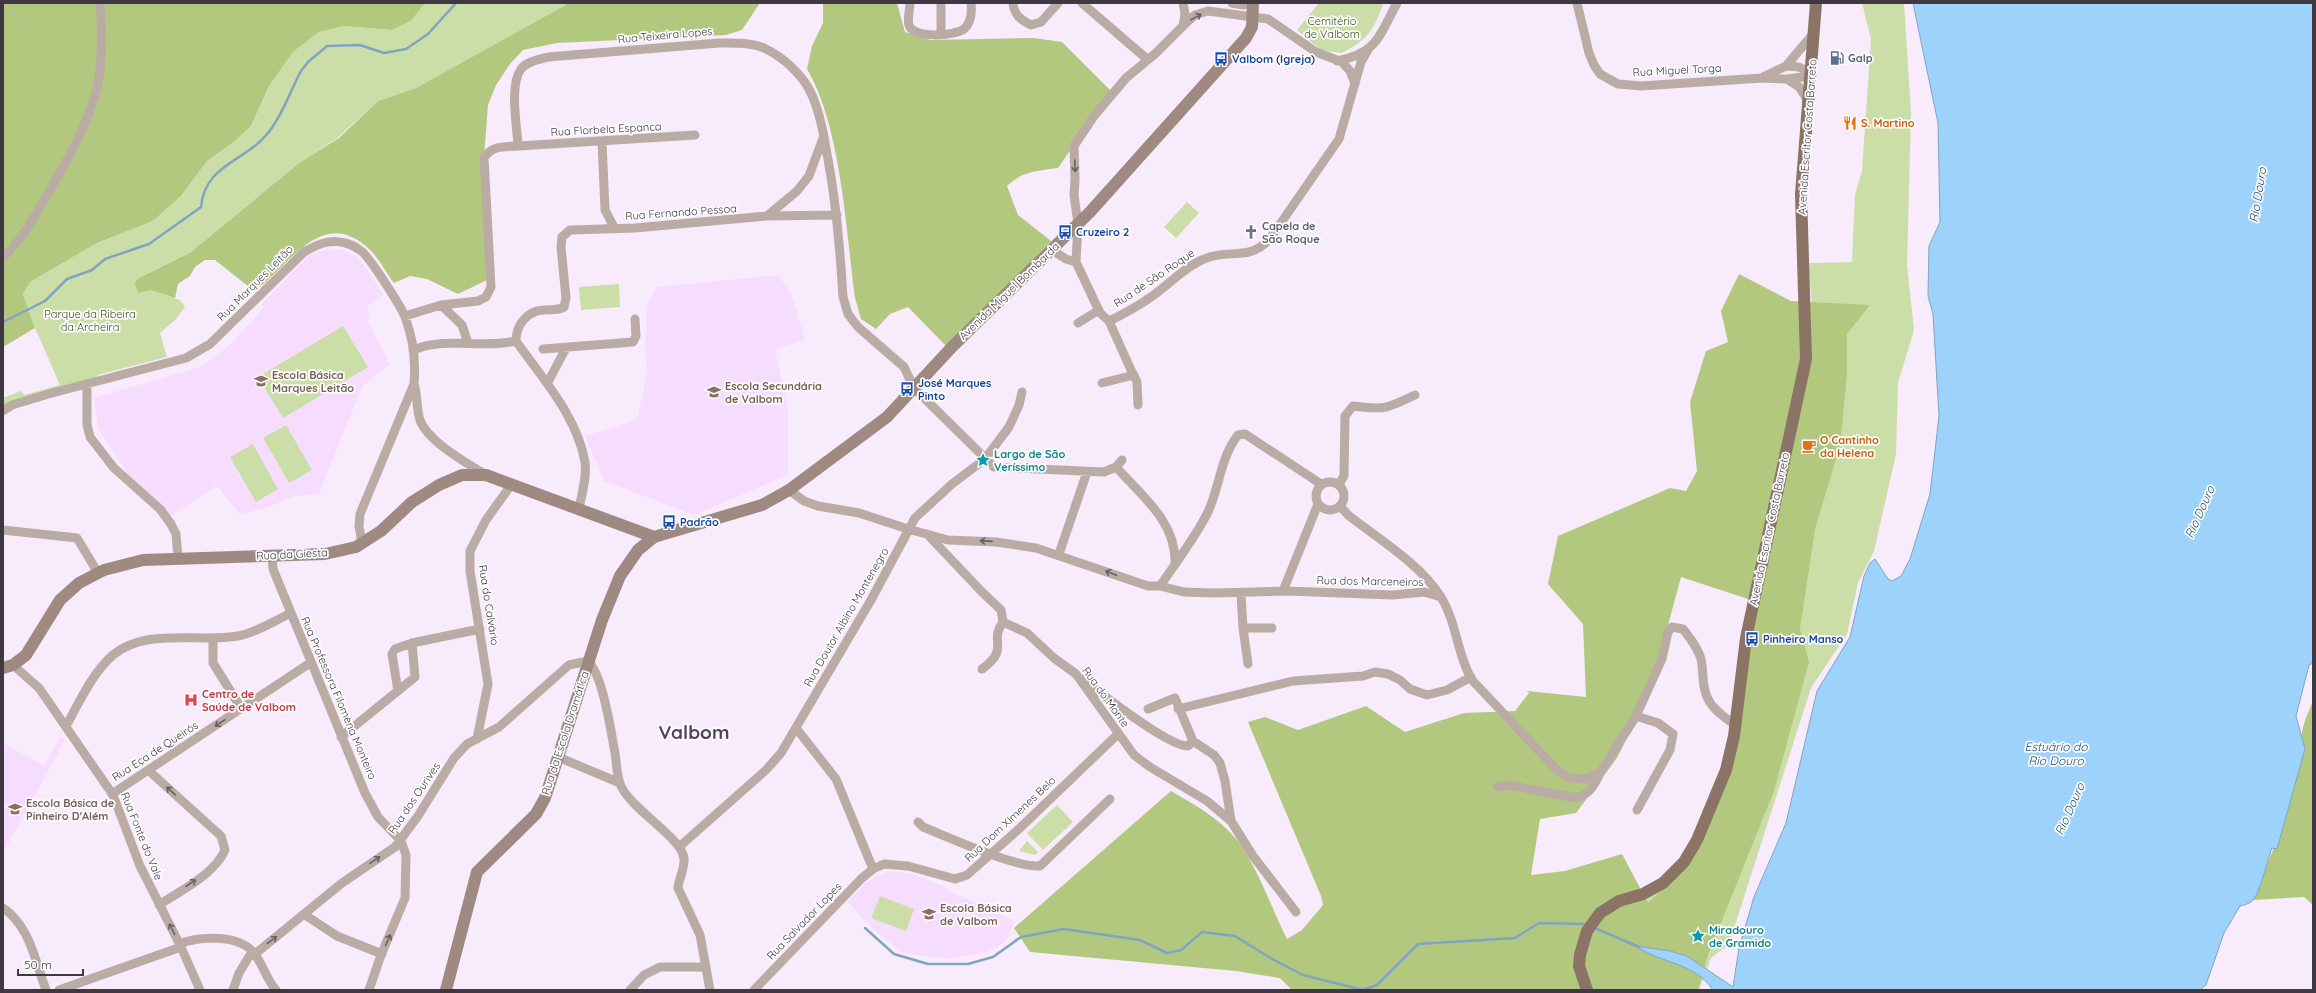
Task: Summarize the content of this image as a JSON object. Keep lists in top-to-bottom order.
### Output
{
  "streets": {
    "main road": ["Avenida Escritor Costa Barreto"],
    "street": [
      "Rua Teixeira Lopes",
      "Rua Miguel Torga",
      "Rua Florbela Espanca",
      "Rua Fernando Pessoa",
      "Rua de São Roque",
      "Rua Marques Leitão",
      "Avenida Miguel Bombarda",
      "Rua da Giesta",
      "Rua dos Marceneiros",
      "Rua do Calvário",
      "Rua Doutor Albino Montenegro",
      "Rua do Monte",
      "Rua Professora Filomena Monteiro",
      "Rua da Escola Dramática",
      "Rua Eça de Queirós",
      "Rua dos Ourives",
      "Rua Dom Ximenes Belo",
      "Rua Fonte do Vale",
      "Rua Salvador Lopes"
    ]
  },
  "crossings": [
    ["Rua Teixeira Lopes", "Rua Florbela Espanca"],
    ["Rua Teixeira Lopes", "Rua Fernando Pessoa"],
    ["Rua Teixeira Lopes", "Avenida Miguel Bombarda"],
    ["Rua Teixeira Lopes", "Rua Doutor Albino Montenegro"],
    ["Rua Miguel Torga", "Avenida Escritor Costa Barreto"],
    ["Rua Florbela Espanca", "Rua Fernando Pessoa"],
    ["Rua Marques Leitão", "Rua da Giesta"],
    ["Avenida Miguel Bombarda", "Rua da Giesta"],
    ["Avenida Miguel Bombarda", "Rua dos Marceneiros"],
    ["Avenida Miguel Bombarda", "Rua da Escola Dramática"],
    ["Rua da Giesta", "Rua do Calvário"],
    ["Rua da Giesta", "Rua Professora Filomena Monteiro"],
    ["Rua da Giesta", "Rua da Escola Dramática"],
    ["Rua da Giesta", "Rua Fonte do Vale"],
    ["Rua dos Marceneiros", "Rua Doutor Albino Montenegro"],
    ["Rua do Calvário", "Rua dos Ourives"],
    ["Rua do Monte", "Rua Dom Ximenes Belo"],
    ["Rua Professora Filomena Monteiro", "Rua Eça de Queirós"],
    ["Rua Professora Filomena Monteiro", "Rua dos Ourives"],
    ["Rua da Escola Dramática", "Rua dos Ourives"],
    ["Rua Eça de Queirós", "Rua Fonte do Vale"],
    ["Rua Dom Ximenes Belo", "Rua Salvador Lopes"]
  ],
  "one_way": ["Rua dos Marceneiros", "Rua Eça de Queirós", "Rua dos Ourives"],
  "districts": ["Valbom"],
  "water": ["Rio Douro", "Estuário do Rio Douro"],
  "parks": ["Cemitério de Valbom", "Parque da Ribeira da Archeira"],
  "places": {
    "fuel station": ["Galp"],
    "bus stop": [
      "Valbom (Igreja)",
      "Cruzeiro 2",
      "José Marques Pinto",
      "Padrão",
      "Pinheiro Manso"
    ],
    "restaurant": ["S. Martino"],
    "church": ["Capela de São Roque"],
    "school or university": [
      "Escola Básica Marques Leitão",
      "Escola Secundária de Valbom",
      "Escola Básica de Pinheiro D'Além",
      "Escola Básica de Valbom"
    ],
    "cafe": ["O Cantinho da Helena"],
    "place": ["Largo de São Veríssimo", "Miradouro de Gramido"],
    "hospital": ["Centro de Saúde de Valbom"]
  },
  "scale_bar": "50 m"
}
